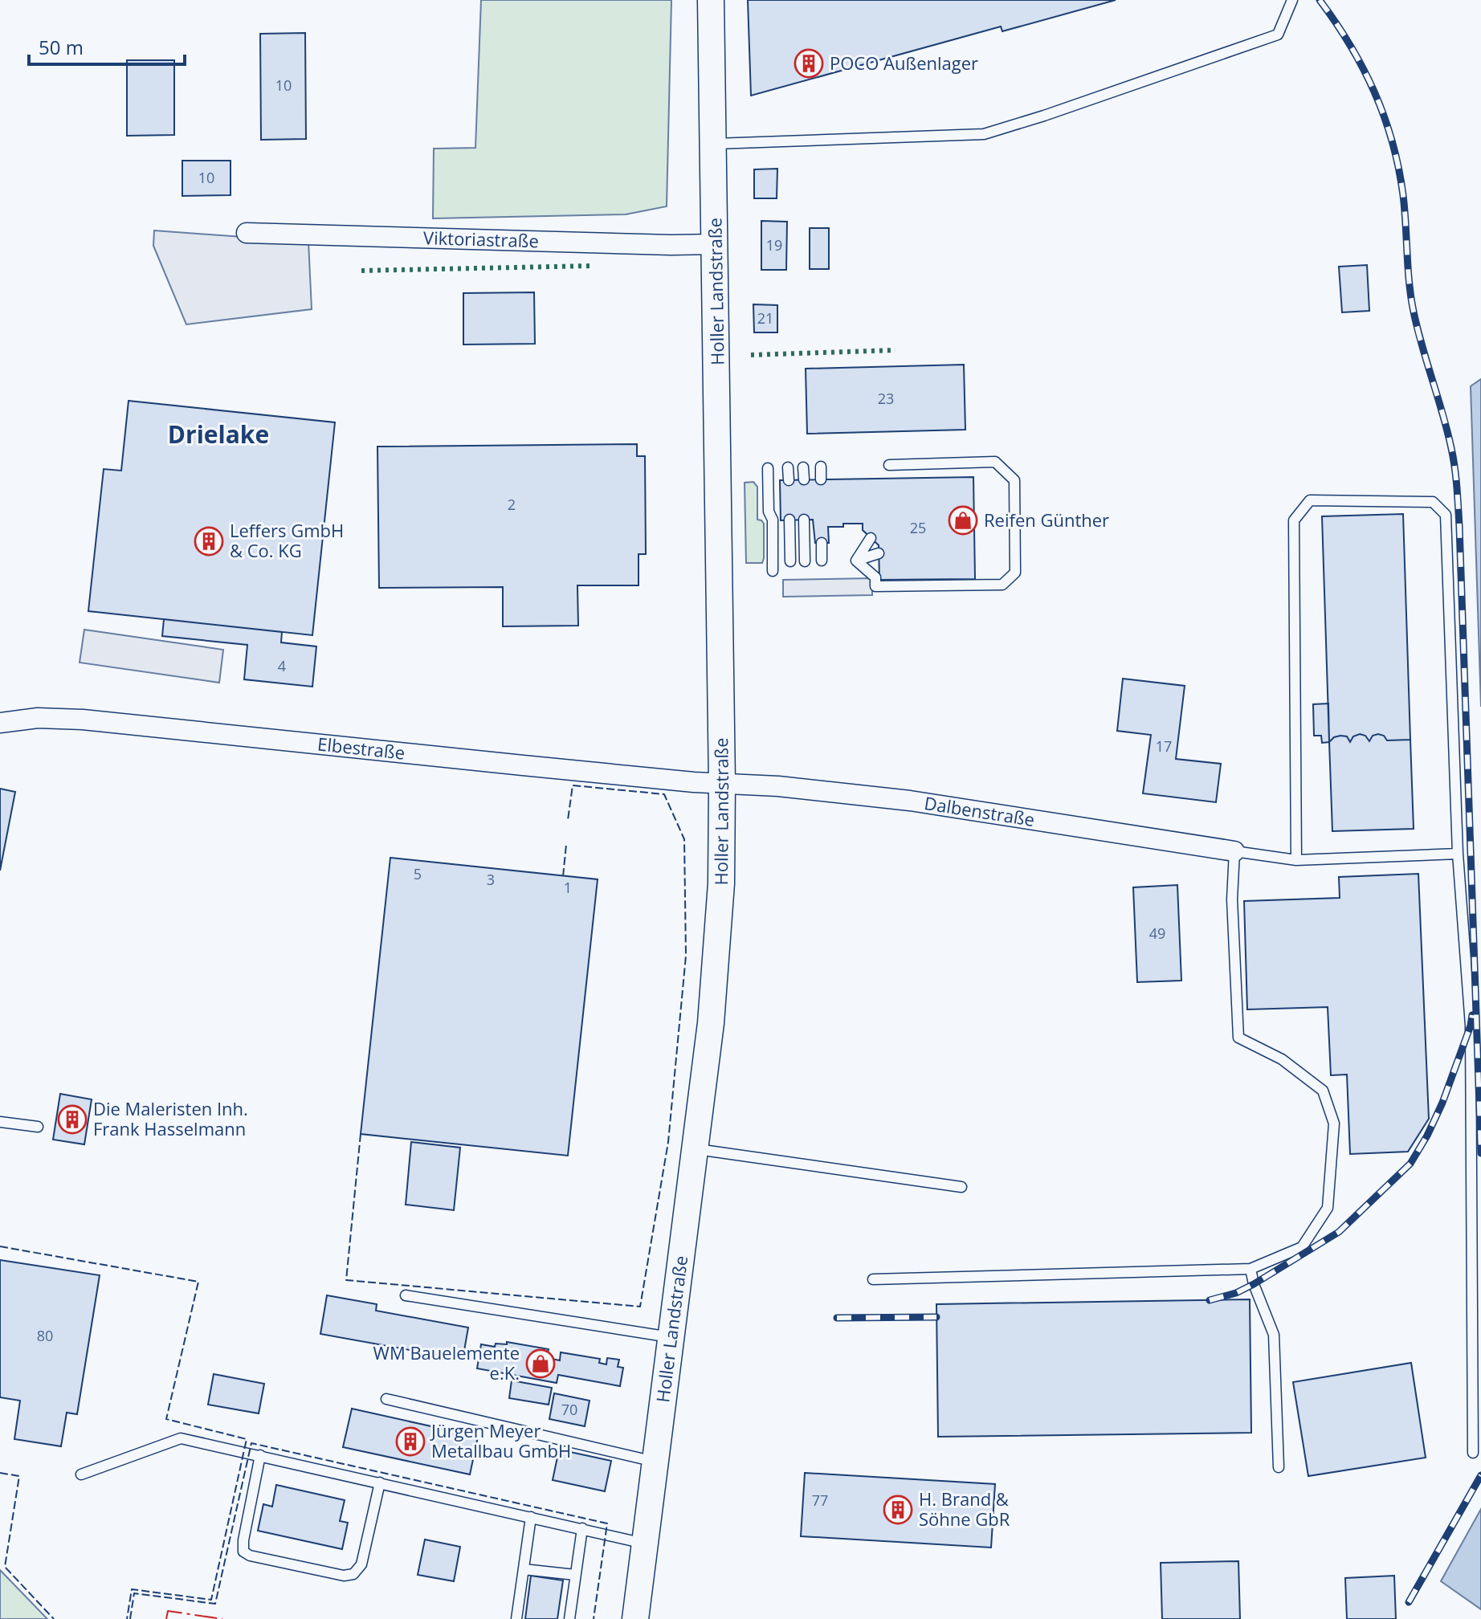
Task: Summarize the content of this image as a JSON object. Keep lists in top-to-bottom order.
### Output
{
  "streets": {
    "main road": ["Holler Landstraße"],
    "street": ["Viktoriastraße", "Elbestraße", "Dalbenstraße"]
  },
  "crossings": [
    ["Viktoriastraße", "Holler Landstraße"],
    ["Holler Landstraße", "Elbestraße"],
    ["Holler Landstraße", "Dalbenstraße"],
    ["Elbestraße", "Dalbenstraße"]
  ],
  "districts": ["Drielake"],
  "places": {
    "building": [
      "POCO Außenlager",
      "Leffers GmbH & Co. KG",
      "Die Maleristen Inh. Frank Hasselmann",
      "Jürgen Meyer Metallbau GmbH",
      "H. Brand & Söhne GbR"
    ],
    "shop": ["Reifen Günther", "WM Bauelemente e.K."]
  },
  "house_numbers": [
    "10",
    "10",
    "19",
    "21",
    "23",
    "2",
    "25",
    "4",
    "17",
    "5",
    "3",
    "1",
    "49",
    "80",
    "70",
    "77"
  ],
  "scale_bar": "50 m"
}
